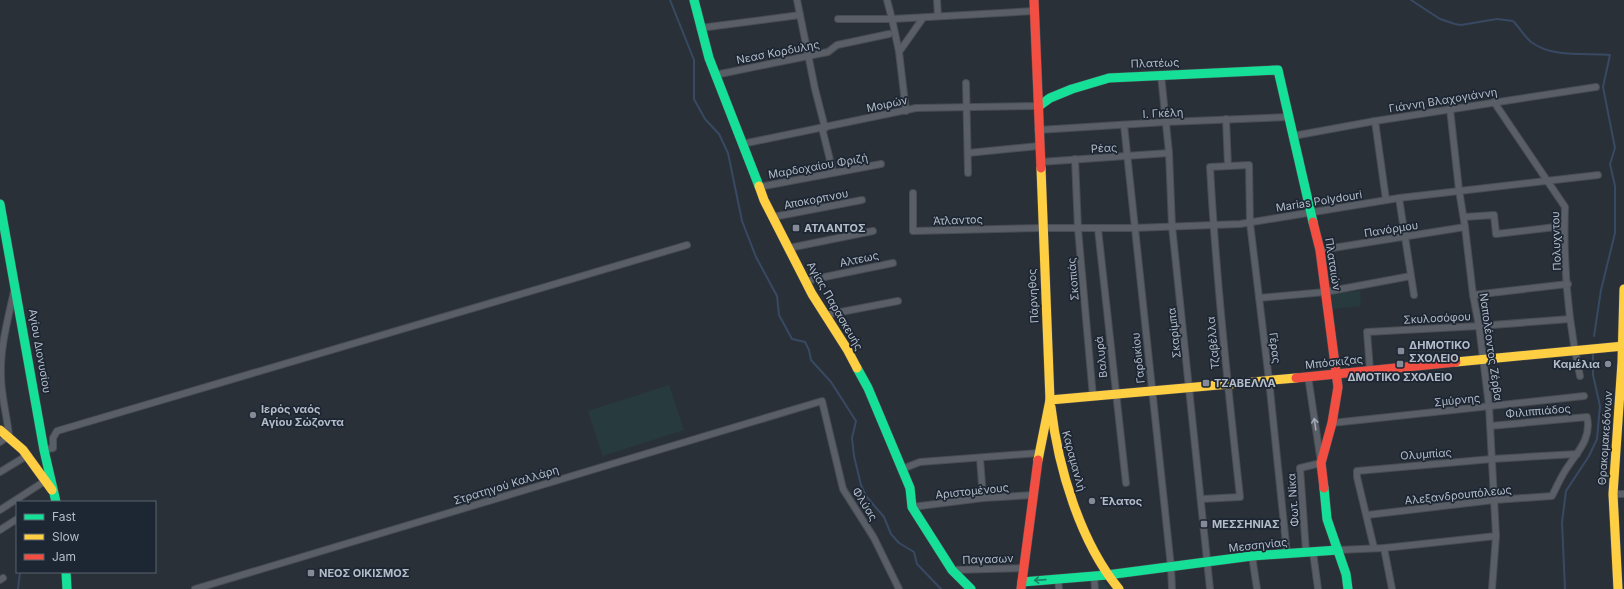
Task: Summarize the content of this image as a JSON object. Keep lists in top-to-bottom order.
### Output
{
  "streets": {
    "street": [
      "Νεασ Κορδυλης",
      "Πλατέως",
      "Γιάννη Βλαχογιάννη",
      "Μοιρών",
      "Ι. Γκέλη",
      "Ρέας",
      "Μαρδοχαίου Φριζή",
      "Αποκορπνου",
      "Marias Polydouri",
      "Άτλαντος",
      "Πανόρμου",
      "Πολυχντου",
      "Αλτεως",
      "Πλαταιών",
      "Σκοπιάς",
      "Πάρνηθος",
      "Αγίας Παρασκευής",
      "Σκυλοσόφου",
      "Σκαρίμπα",
      "Τζαβέλλα",
      "Ναπολέοντος Ζέρβα",
      "Γέρας",
      "Αγίου Διονυσίου",
      "Βαλυρά",
      "Γαρδικίου",
      "Μπόσκιζας",
      "Σμύρνης",
      "Φιλιππιάδος",
      "Θρακομακεδόνων",
      "Ολυμπίας",
      "Καραμανλή",
      "Στρατηγού Καλλάρη",
      "Αριστομένους",
      "Αλεξανδρουπόλεως",
      "Φωτ. Νίκα",
      "Φλύας",
      "Μεσσηνίας",
      "Παγασων"
    ]
  },
  "crossings": [
    ["Νεασ Κορδυλης", "Αγίας Παρασκευής"],
    ["Πλατέως", "Μοιρών"],
    ["Πλατέως", "Πλαταιών"],
    ["Πλατέως", "Πάρνηθος"],
    ["Πλατέως", "Σκαρίμπα"],
    ["Γιάννη Βλαχογιάννη", "Πολυχντου"],
    ["Γιάννη Βλαχογιάννη", "Πλαταιών"],
    ["Γιάννη Βλαχογιάννη", "Ναπολέοντος Ζέρβα"],
    ["Μοιρών", "Πάρνηθος"],
    ["Μοιρών", "Αγίας Παρασκευής"],
    ["Ι. Γκέλη", "Πλαταιών"],
    ["Ι. Γκέλη", "Πάρνηθος"],
    ["Ι. Γκέλη", "Σκαρίμπα"],
    ["Ι. Γκέλη", "Γαρδικίου"],
    ["Ρέας", "Σκοπιάς"],
    ["Ρέας", "Πάρνηθος"],
    ["Ρέας", "Σκαρίμπα"],
    ["Ρέας", "Γαρδικίου"],
    ["Μαρδοχαίου Φριζή", "Αγίας Παρασκευής"],
    ["Αποκορπνου", "Αγίας Παρασκευής"],
    ["Marias Polydouri", "Άτλαντος"],
    ["Marias Polydouri", "Πολυχντου"],
    ["Marias Polydouri", "Πλαταιών"],
    ["Marias Polydouri", "Σκοπιάς"],
    ["Marias Polydouri", "Πάρνηθος"],
    ["Marias Polydouri", "Σκαρίμπα"],
    ["Marias Polydouri", "Τζαβέλλα"],
    ["Marias Polydouri", "Ναπολέοντος Ζέρβα"],
    ["Marias Polydouri", "Γέρας"],
    ["Marias Polydouri", "Βαλυρά"],
    ["Marias Polydouri", "Γαρδικίου"],
    ["Άτλαντος", "Πάρνηθος"],
    ["Πανόρμου", "Πλαταιών"],
    ["Πανόρμου", "Ναπολέοντος Ζέρβα"],
    ["Πολυχντου", "Σκυλοσόφου"],
    ["Πολυχντου", "Μπόσκιζας"],
    ["Αλτεως", "Αγίας Παρασκευής"],
    ["Πλαταιών", "Μπόσκιζας"],
    ["Πλαταιών", "Σμύρνης"],
    ["Πλαταιών", "Φωτ. Νίκα"],
    ["Πλαταιών", "Μεσσηνίας"],
    ["Σκοπιάς", "Μπόσκιζας"],
    ["Πάρνηθος", "Μπόσκιζας"],
    ["Πάρνηθος", "Καραμανλή"],
    ["Πάρνηθος", "Αριστομένους"],
    ["Πάρνηθος", "Μεσσηνίας"],
    ["Πάρνηθος", "Παγασων"],
    ["Αγίας Παρασκευής", "Αριστομένους"],
    ["Αγίας Παρασκευής", "Παγασων"],
    ["Σκυλοσόφου", "Ναπολέοντος Ζέρβα"],
    ["Σκυλοσόφου", "Μπόσκιζας"],
    ["Σκαρίμπα", "Τζαβέλλα"],
    ["Σκαρίμπα", "Μπόσκιζας"],
    ["Σκαρίμπα", "Μεσσηνίας"],
    ["Τζαβέλλα", "Γέρας"],
    ["Τζαβέλλα", "Μπόσκιζας"],
    ["Ναπολέοντος Ζέρβα", "Μπόσκιζας"],
    ["Ναπολέοντος Ζέρβα", "Σμύρνης"],
    ["Ναπολέοντος Ζέρβα", "Φιλιππιάδος"],
    ["Ναπολέοντος Ζέρβα", "Ολυμπίας"],
    ["Ναπολέοντος Ζέρβα", "Αλεξανδρουπόλεως"],
    ["Ναπολέοντος Ζέρβα", "Μεσσηνίας"],
    ["Γέρας", "Μπόσκιζας"],
    ["Γέρας", "Μεσσηνίας"],
    ["Βαλυρά", "Μπόσκιζας"],
    ["Γαρδικίου", "Μπόσκιζας"],
    ["Γαρδικίου", "Μεσσηνίας"],
    ["Μπόσκιζας", "Θρακομακεδόνων"],
    ["Μπόσκιζας", "Καραμανλή"],
    ["Φιλιππιάδος", "Ολυμπίας"],
    ["Φιλιππιάδος", "Αλεξανδρουπόλεως"],
    ["Ολυμπίας", "Αλεξανδρουπόλεως"],
    ["Ολυμπίας", "Μεσσηνίας"],
    ["Καραμανλή", "Μεσσηνίας"],
    ["Στρατηγού Καλλάρη", "Φλύας"],
    ["Φωτ. Νίκα", "Μεσσηνίας"]
  ],
  "places": {
    "transit": [
      "ΑΤΛΑΝΤΟΣ",
      "ΔΗΜΟΤΙΚΟ ΣΧΟΛΕΙΟ",
      "ΔΜΟΤΙΚΟ ΣΧΟΛΕΙΟ",
      "ΤΖΑΒΕΛΛΑ",
      "ΜΕΣΣΗΝΙΑΣ",
      "ΝΕΟΣ ΟΙΚΙΣΜΟΣ"
    ],
    "other": ["Καμέλια", "Ιερός ναός Αγίου Σώζοντα", "Έλατος"]
  },
  "legend": ["Fast", "Slow", "Jam"]
}
